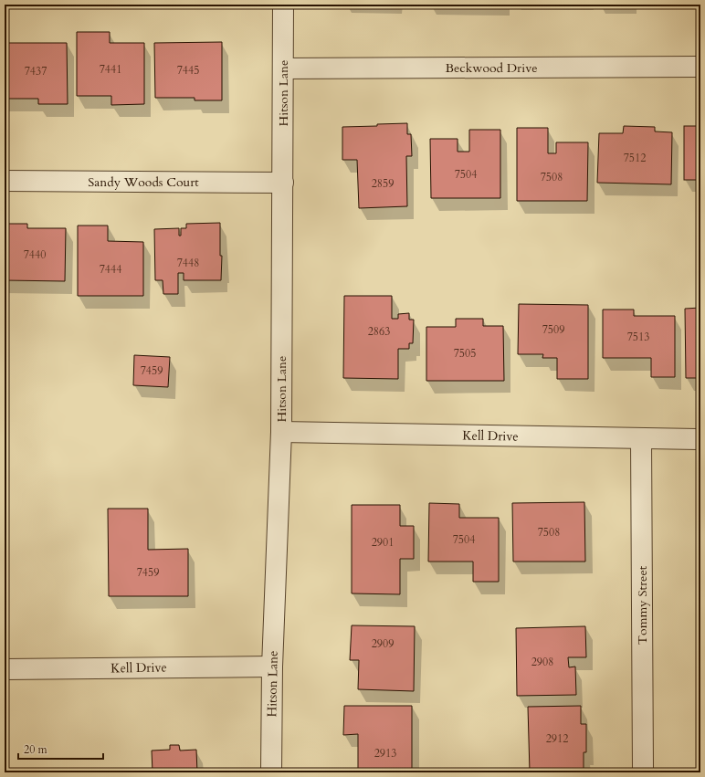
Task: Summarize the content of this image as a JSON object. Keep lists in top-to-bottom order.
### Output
{
  "streets": {
    "street": [
      "Beckwood Drive",
      "Hitson Lane",
      "Sandy Woods Court",
      "Kell Drive",
      "Tommy Street"
    ]
  },
  "crossings": [
    ["Beckwood Drive", "Hitson Lane"],
    ["Hitson Lane", "Sandy Woods Court"],
    ["Hitson Lane", "Kell Drive"],
    ["Kell Drive", "Tommy Street"]
  ],
  "house_numbers": [
    "7441",
    "7445",
    "7437",
    "7512",
    "7504",
    "7508",
    "2859",
    "7440",
    "7448",
    "7444",
    "7509",
    "2863",
    "7513",
    "7505",
    "7459",
    "7508",
    "7504",
    "2901",
    "7459",
    "2909",
    "2908",
    "2912",
    "2913"
  ],
  "scale_bar": "20 m"
}
